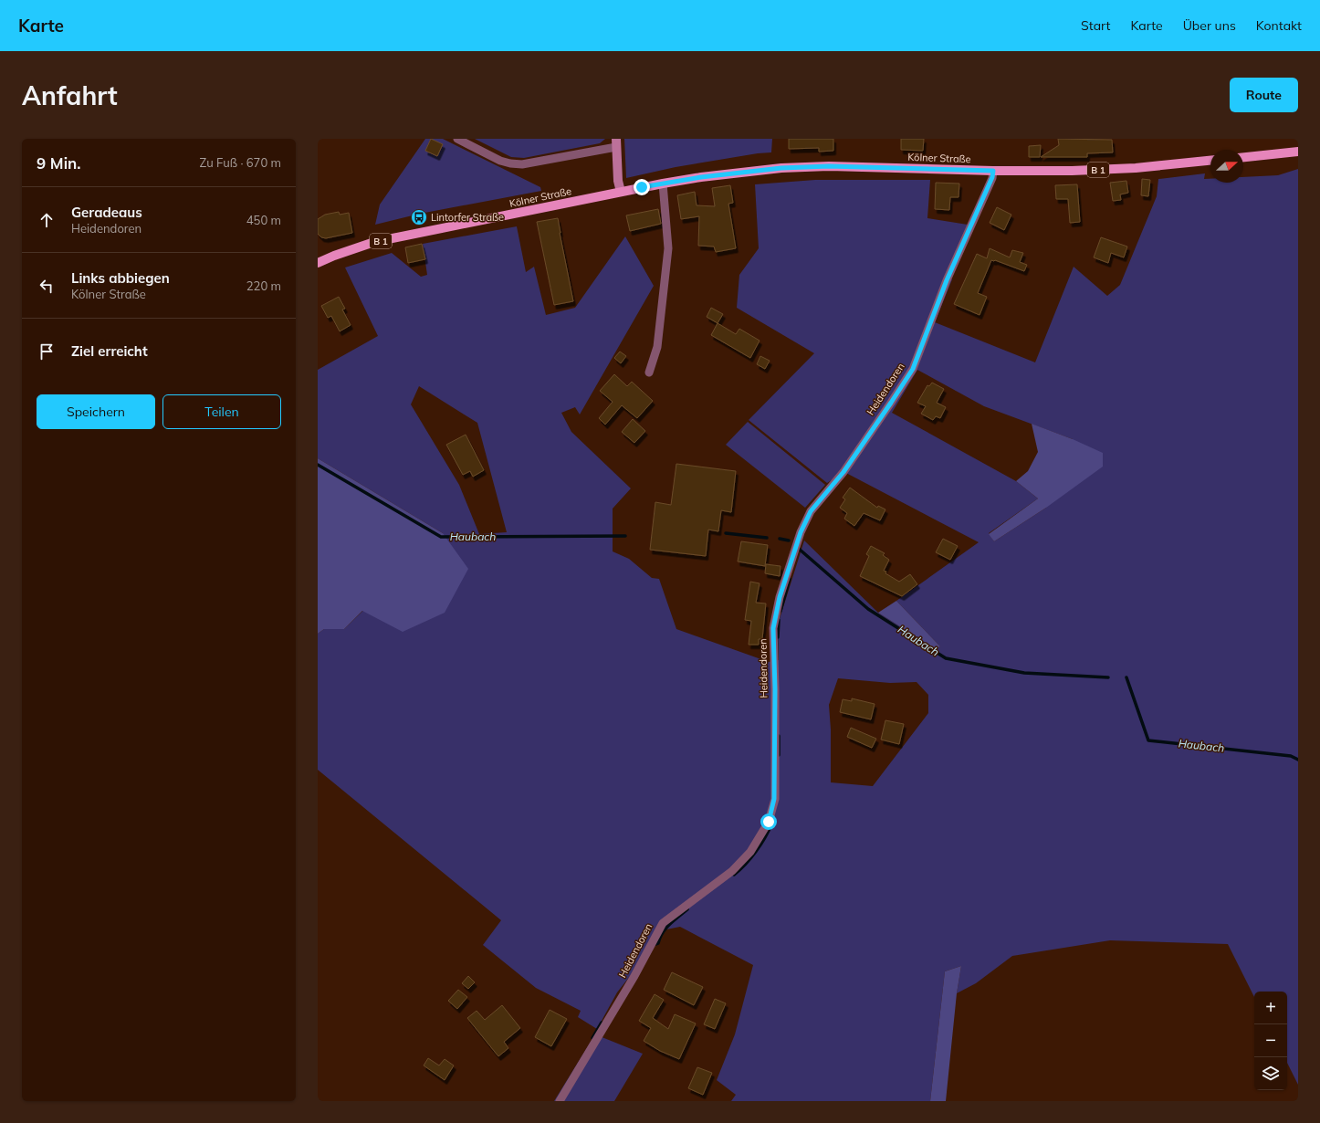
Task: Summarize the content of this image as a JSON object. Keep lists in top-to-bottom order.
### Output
{
  "streets": {
    "main road": ["Kölner Straße", "B 1"],
    "street": ["Heidendoren"]
  },
  "crossings": [
    ["Kölner Straße", "Heidendoren"]
  ],
  "water": ["Haubach"],
  "places": {
    "bus stop": ["Lintorfer Straße"]
  },
  "north": "right",
  "page": {
    "header": "Karte",
    "nav": [
      "Start",
      "Karte",
      "Über uns",
      "Kontakt"
    ],
    "buttons": [
      "Route",
      ["Speichern", "Teilen"]
    ],
    "title": "Anfahrt",
    "heading": ["9 Min.", "Zu Fuß · 670 m"],
    "list": [
      ["Geradeaus", "Heidendoren", "450 m"],
      ["Links abbiegen", "Kölner Straße", "220 m"],
      "Ziel erreicht"
    ],
    "map_buttons": ["+", "−"]
  }
}
